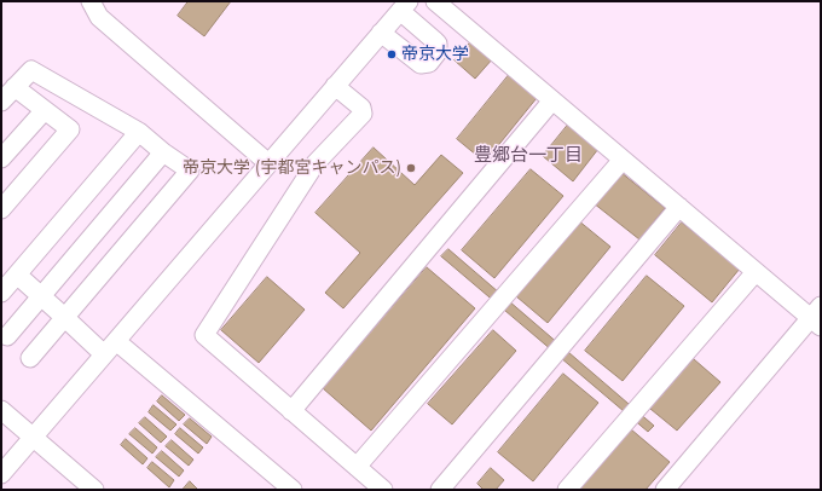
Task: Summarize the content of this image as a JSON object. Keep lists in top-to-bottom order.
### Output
{
  "districts": ["豊郷台一丁目"],
  "places": ["帝京大学", "帝京大学 (宇都宮キャンパス)"]
}
